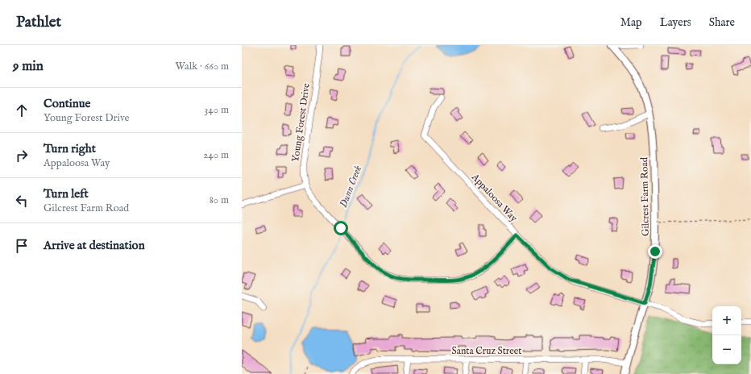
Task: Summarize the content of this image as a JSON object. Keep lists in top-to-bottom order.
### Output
{
  "streets": {
    "main road": ["Gilcrest Farm Road"],
    "street": ["Young Forest Drive", "Appaloosa Way", "Santa Cruz Street"]
  },
  "crossings": [
    ["Young Forest Drive", "Appaloosa Way"],
    ["Gilcrest Farm Road", "Appaloosa Way"],
    ["Gilcrest Farm Road", "Santa Cruz Street"]
  ],
  "water": ["Dunn Creek"],
  "page": {
    "header": "Pathlet",
    "nav": ["Map", "Layers", "Share"],
    "heading": ["9 min", "Walk · 660 m"],
    "list": [
      ["Continue", "Young Forest Drive", "340 m"],
      ["Turn right", "Appaloosa Way", "240 m"],
      ["Turn left", "Gilcrest Farm Road", "80 m"],
      "Arrive at destination"
    ],
    "map_buttons": ["+", "−"]
  }
}
